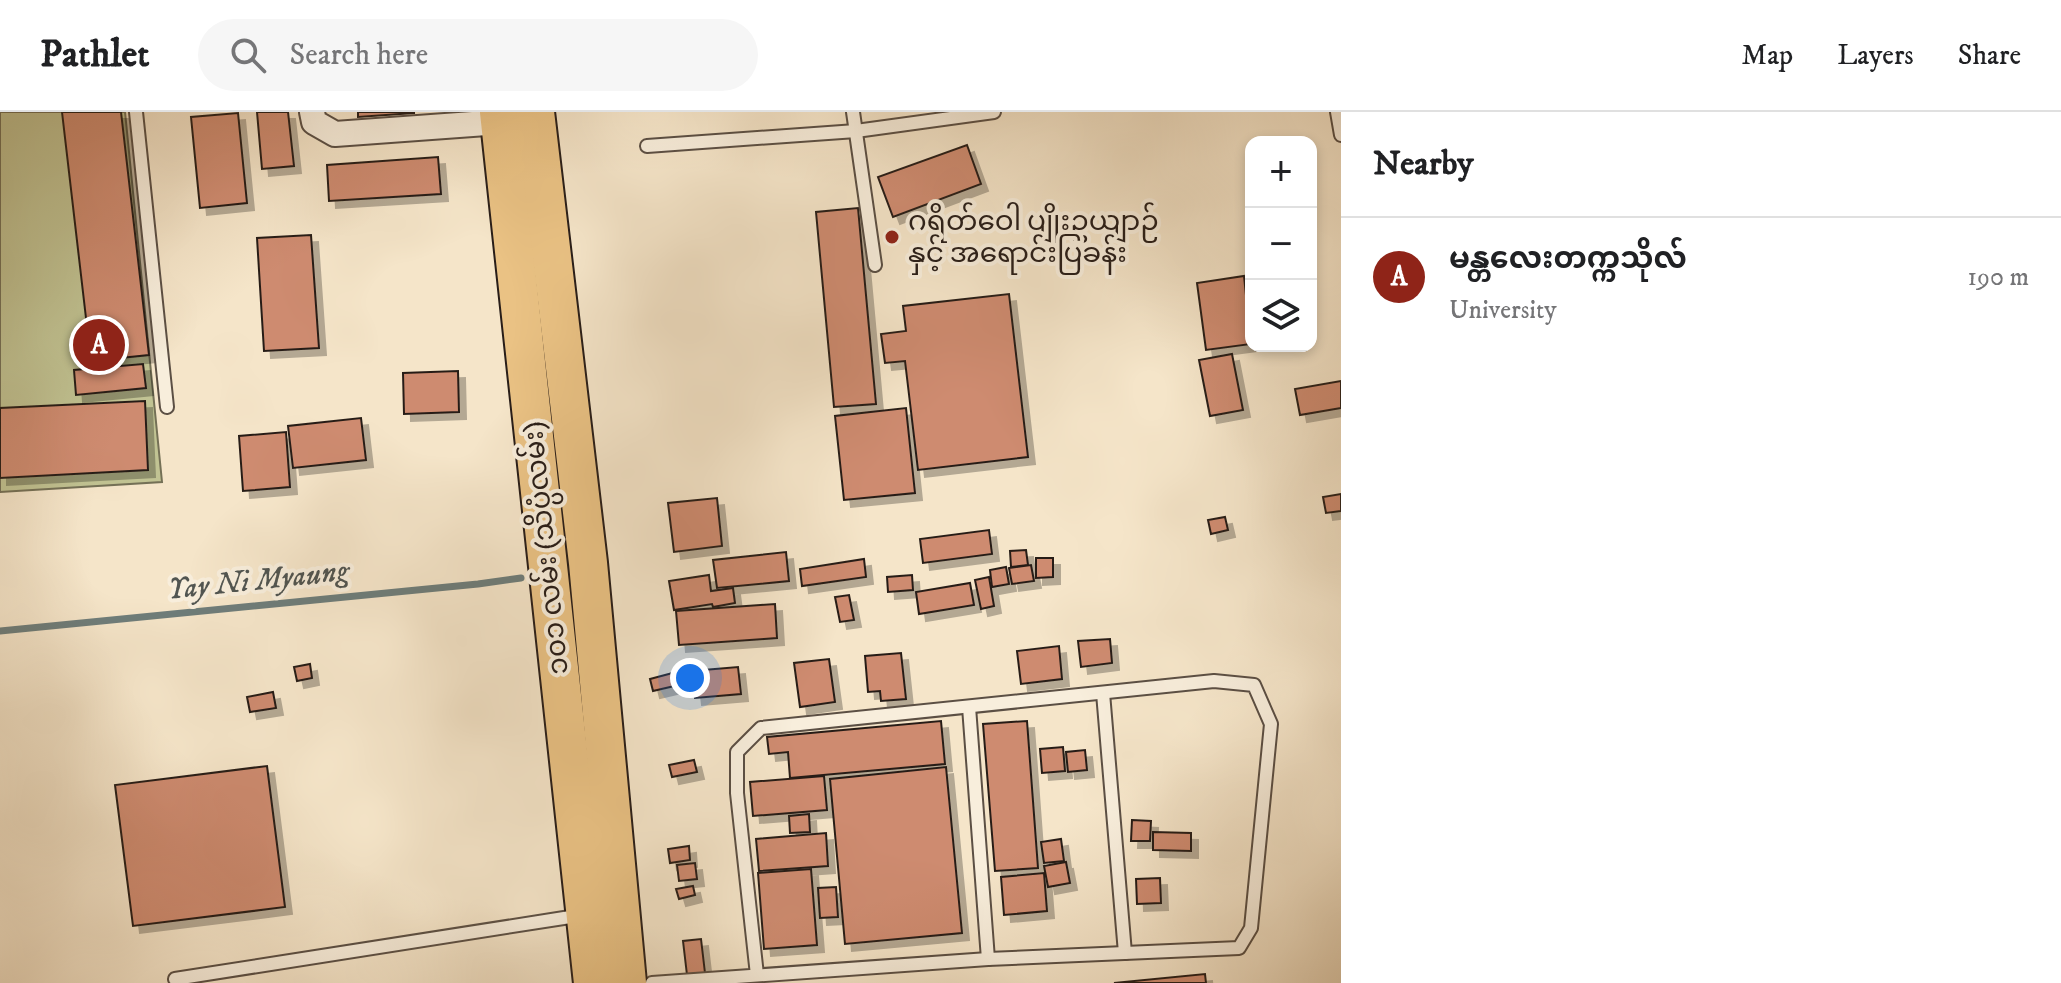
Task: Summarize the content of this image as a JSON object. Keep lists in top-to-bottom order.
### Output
{
  "streets": {
    "main road": ["၁၀၁ လမ်း (သိပ္ပံလမ်း)"]
  },
  "water": ["Yay Ni Myaung"],
  "places": ["ဂရိတ်ဝေါ ပျိုးဥယျာဉ် နှင့် အရောင်းပြခန်း"],
  "page": {
    "header": "Pathlet",
    "search": "Search here",
    "nav": ["Map", "Layers", "Share"],
    "heading": "Nearby",
    "map_buttons": ["+", "−"],
    "list": [
      {
        "mark": "A",
        "name": "မန္တလေးတက္ကသိုလ်",
        "note": "University",
        "value": "190 m"
      }
    ],
    "pins": "A"
  }
}
